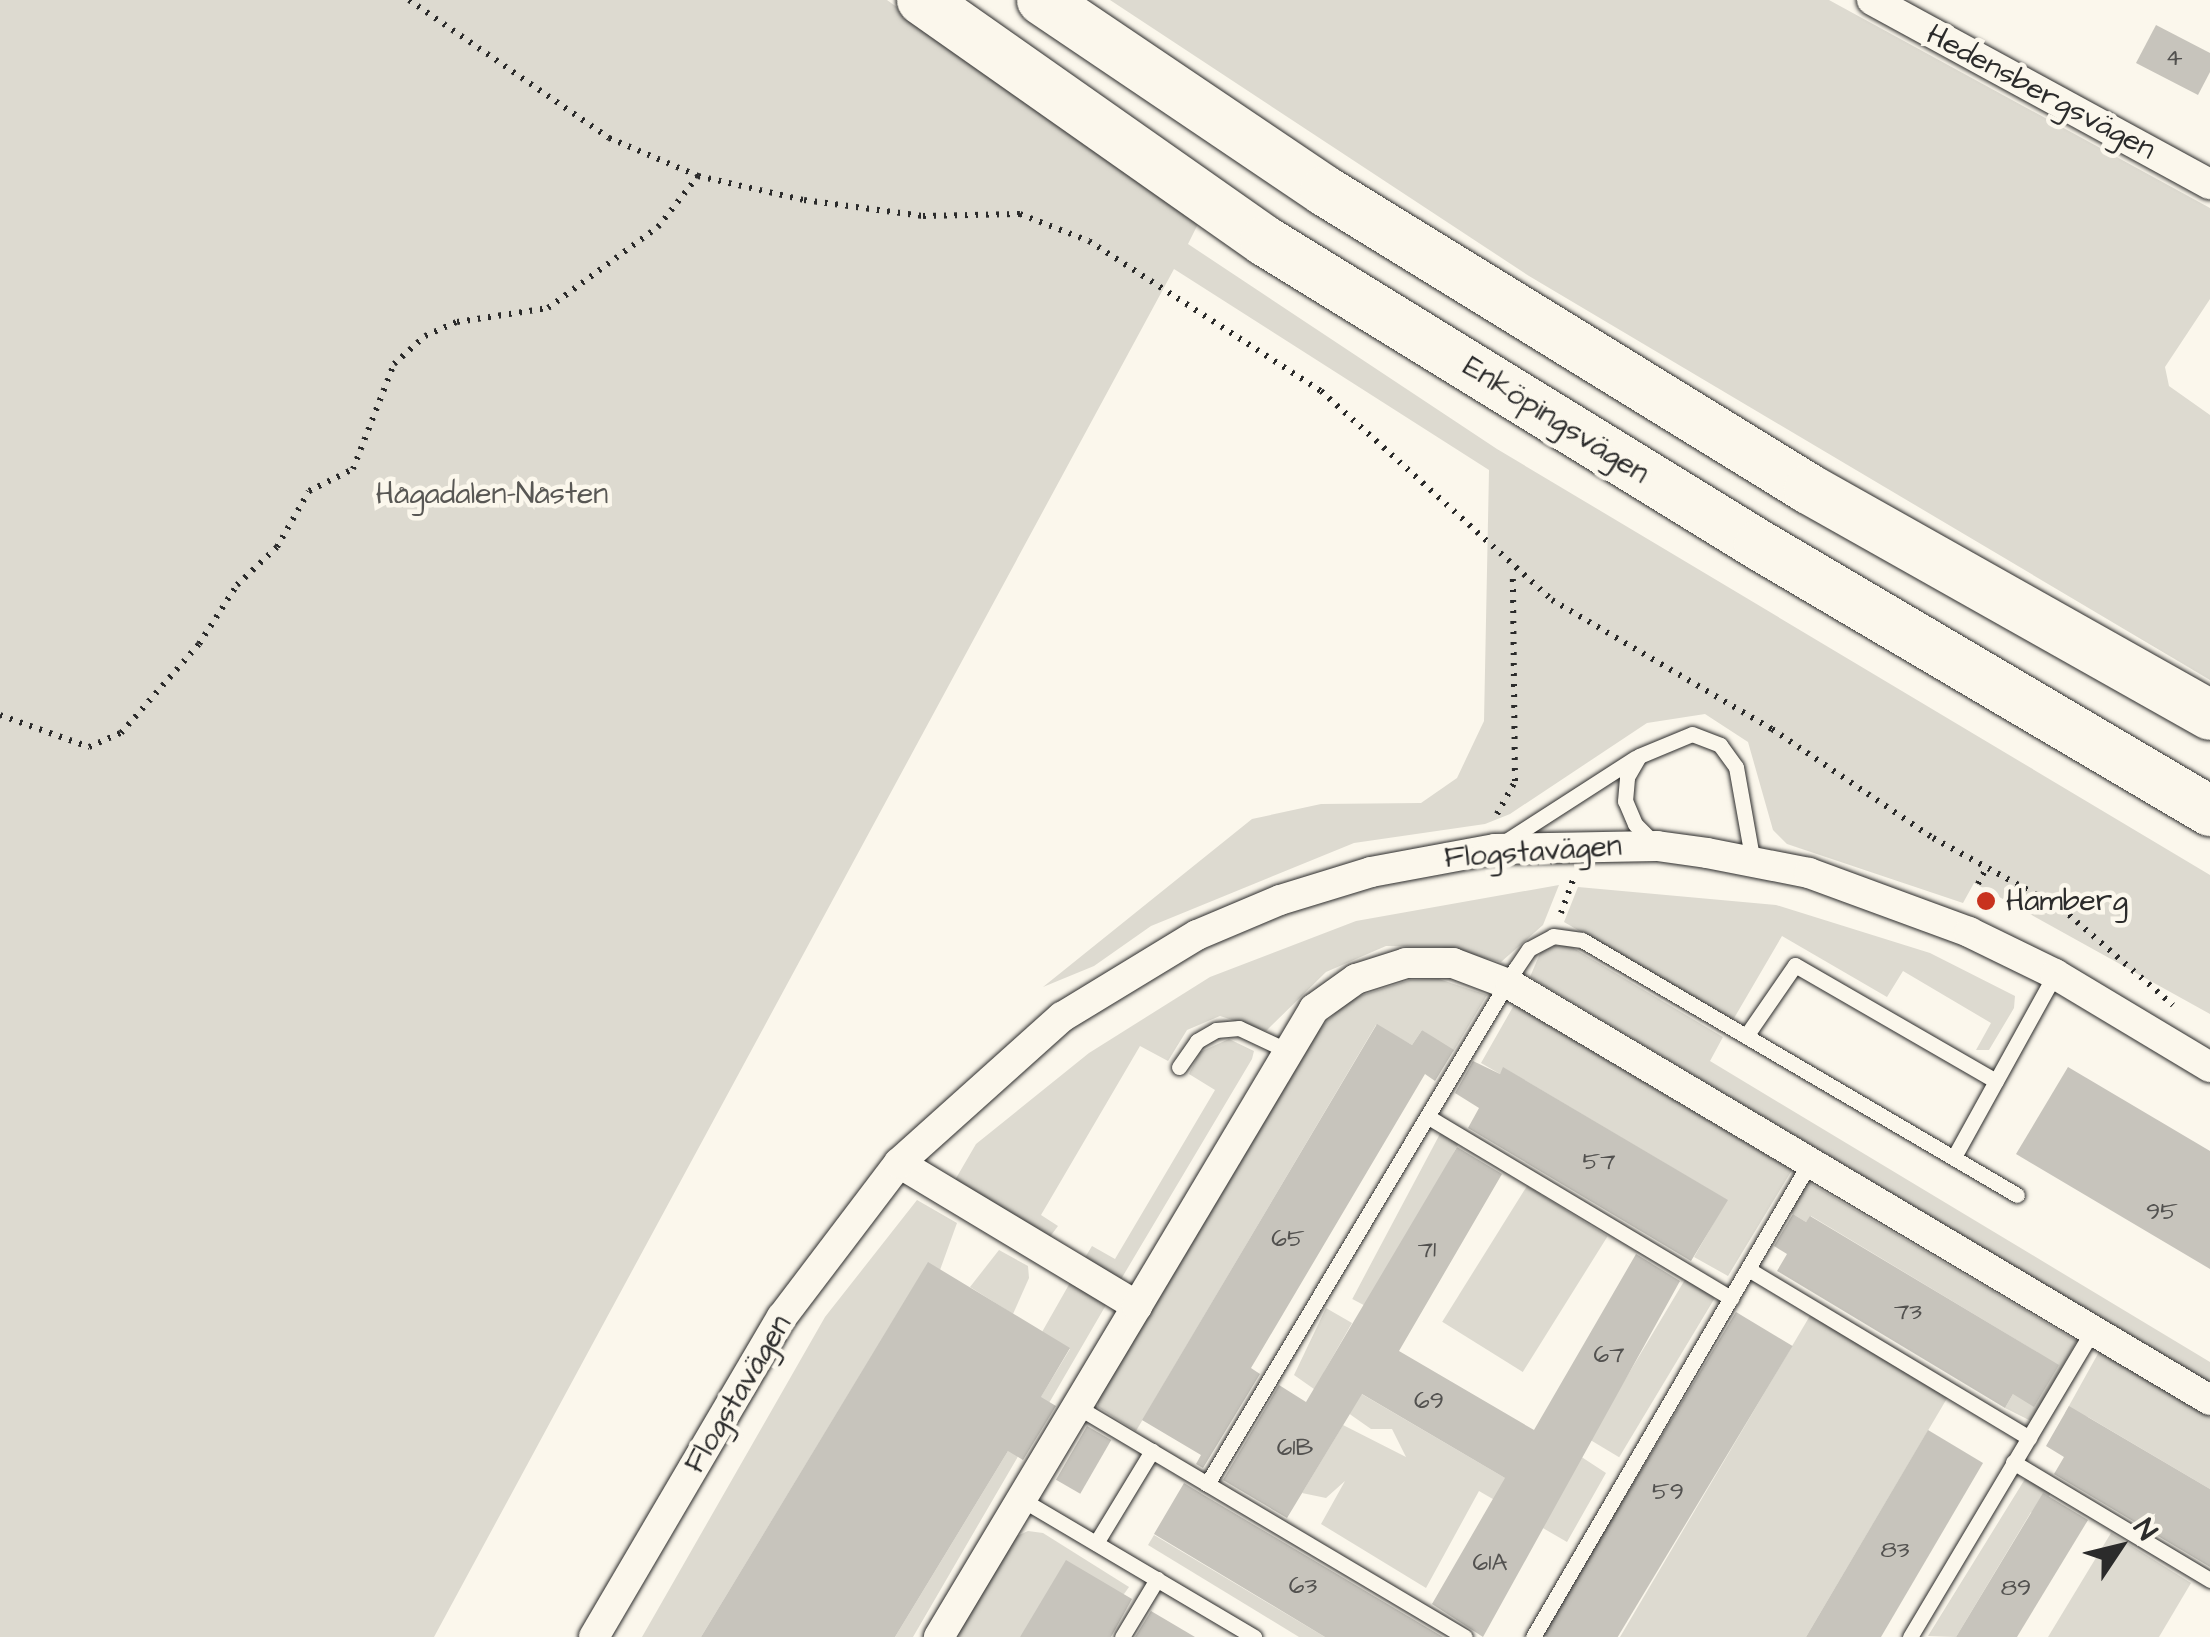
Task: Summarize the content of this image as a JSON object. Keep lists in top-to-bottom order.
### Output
{
  "streets": {
    "main road": ["Enköpingsvägen"],
    "street": ["Hedensbergsvägen", "Flogstavägen"]
  },
  "parks": ["Hågadalen-Nåsten"],
  "places": ["Hamberg"],
  "house_numbers": [
    "4",
    "57",
    "95",
    "65",
    "71",
    "73",
    "67",
    "69",
    "61B",
    "59",
    "83",
    "61A",
    "63",
    "89"
  ],
  "north": "top right"
}
